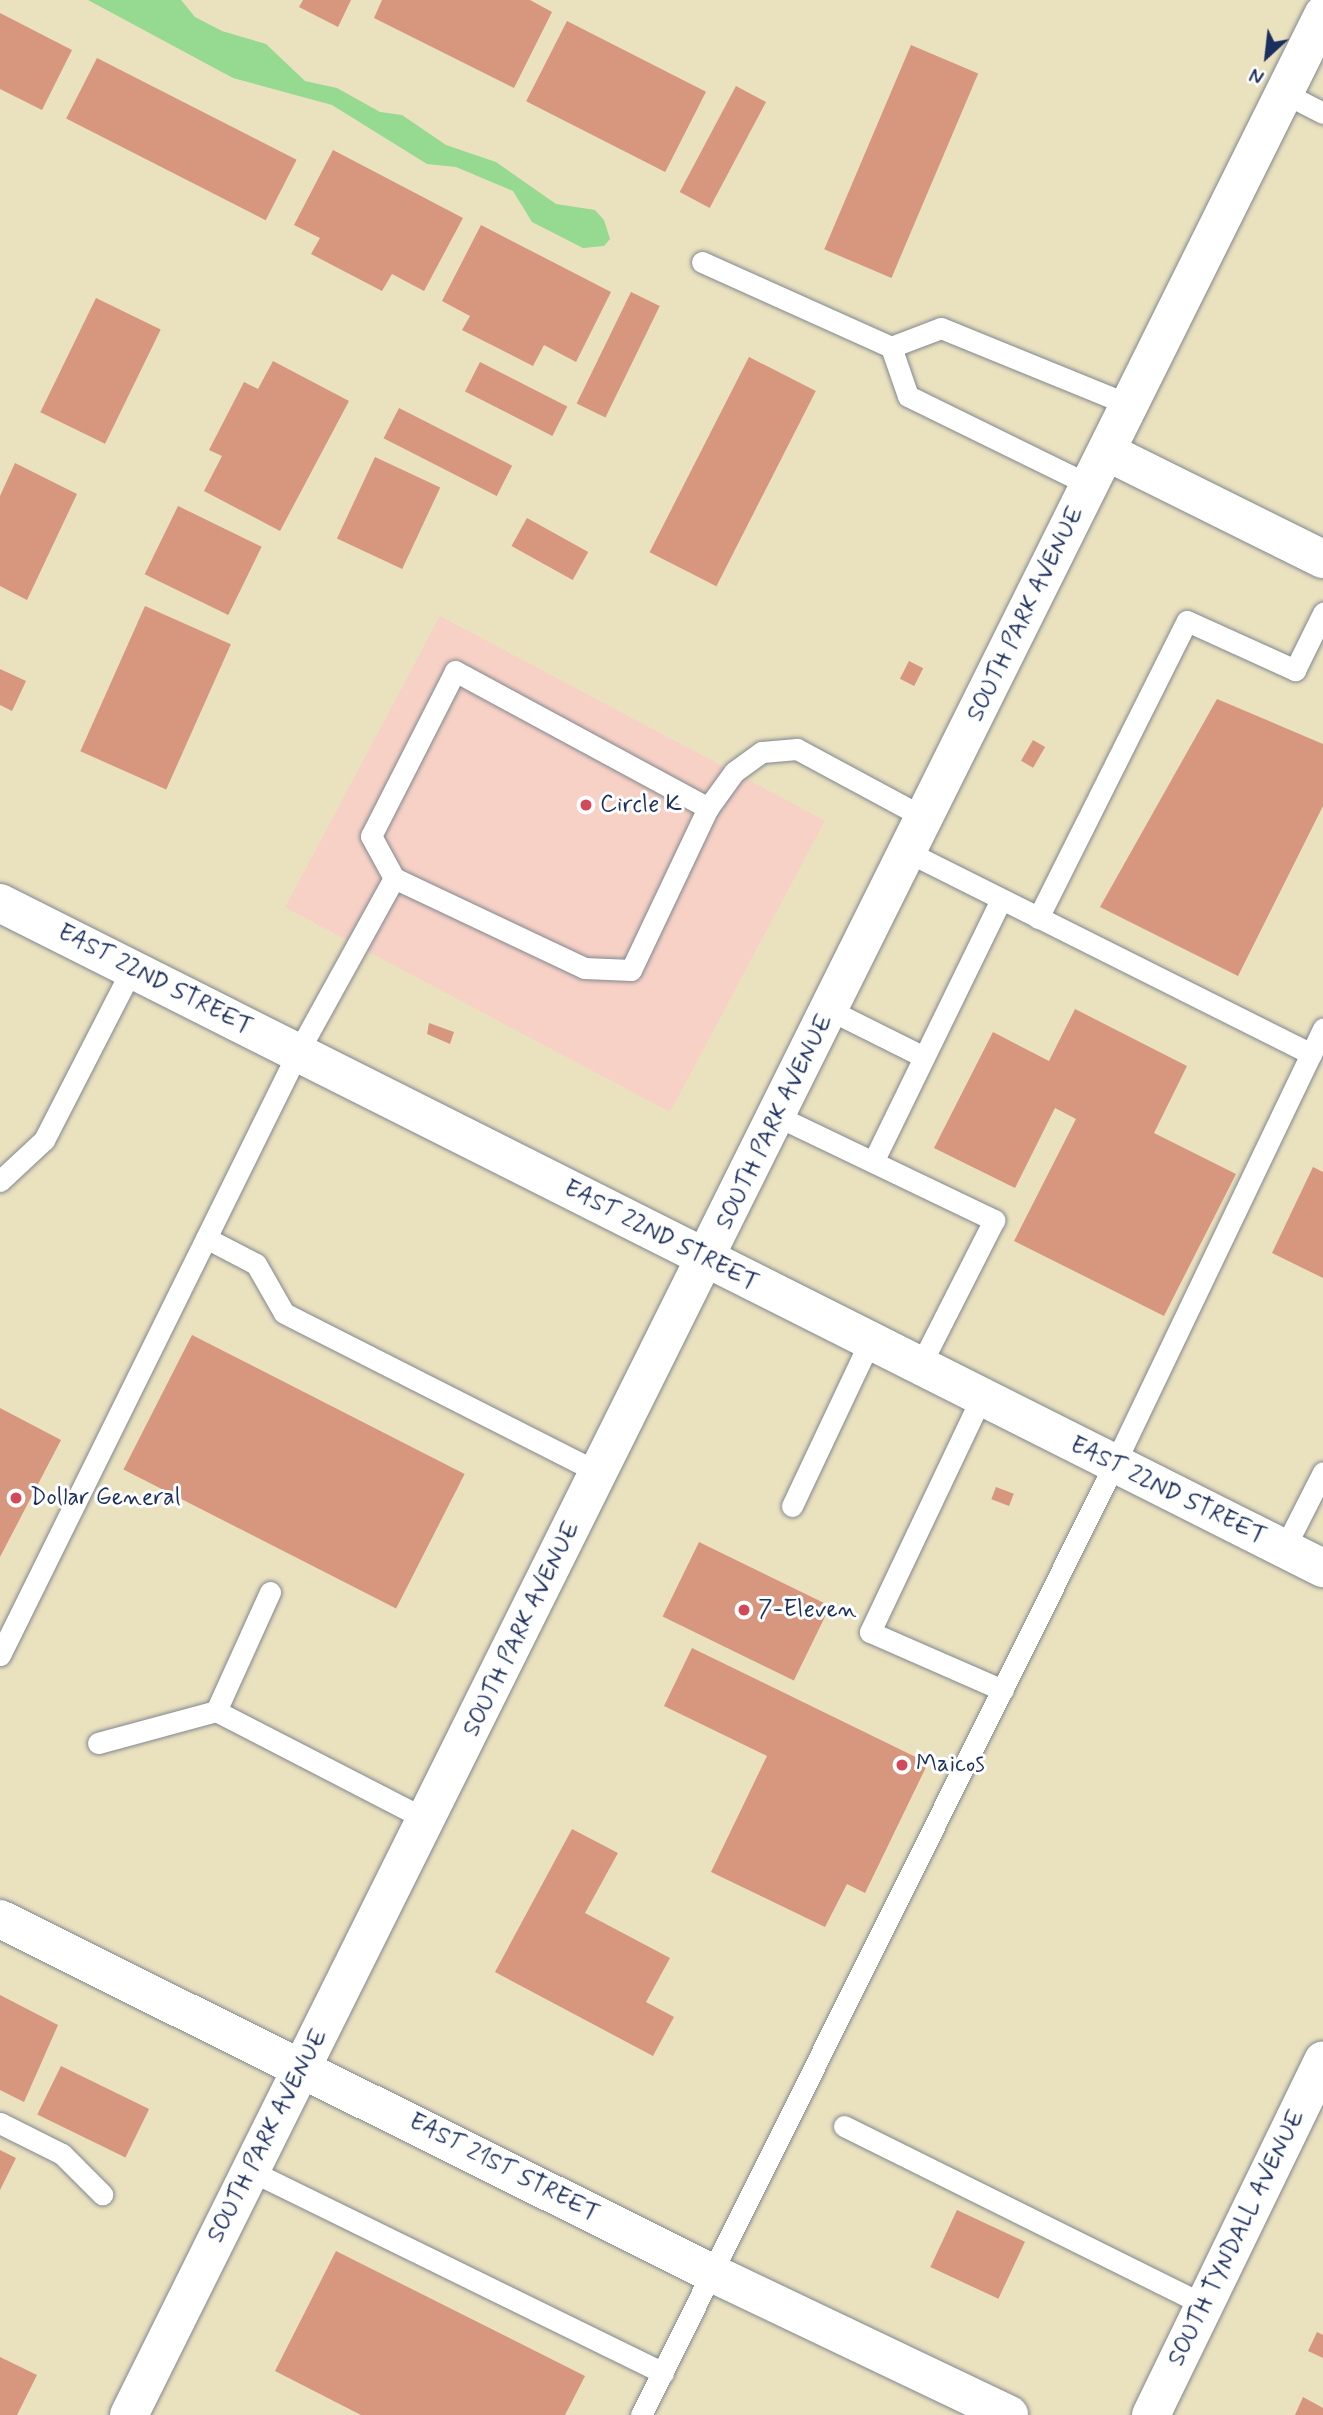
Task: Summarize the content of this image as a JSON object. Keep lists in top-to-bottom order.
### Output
{
  "streets": {
    "main road": [
      "SOUTH PARK AVENUE",
      "EAST 22ND STREET",
      "EAST 21ST STREET",
      "SOUTH TYNDALL AVENUE"
    ]
  },
  "crossings": [
    ["SOUTH PARK AVENUE", "EAST 22ND STREET"],
    ["SOUTH PARK AVENUE", "EAST 21ST STREET"]
  ],
  "places": [
    "Circle K",
    "Dollar General",
    "7-Eleven",
    "Maicos"
  ],
  "north": "bottom left"
}
